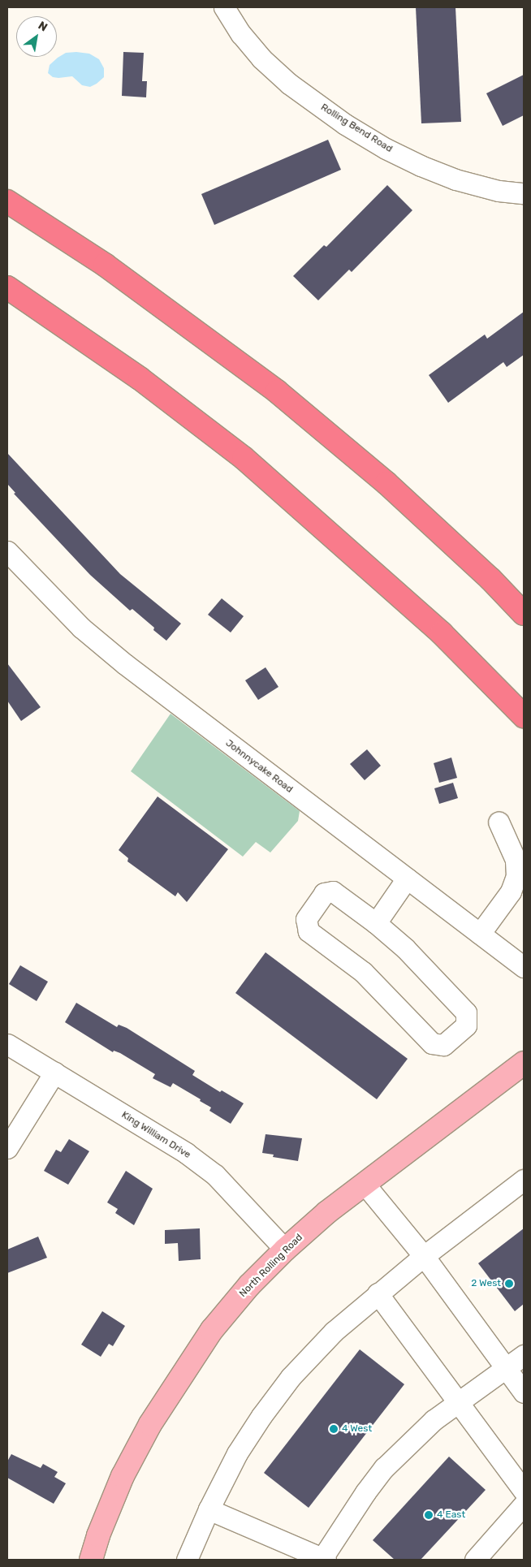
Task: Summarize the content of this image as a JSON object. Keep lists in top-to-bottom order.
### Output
{
  "streets": {
    "main road": ["North Rolling Road"],
    "street": ["Rolling Bend Road", "Johnnycake Road", "King William Drive"]
  },
  "crossings": [
    ["King William Drive", "North Rolling Road"]
  ],
  "places": ["2 West", "4 West", "4 East"],
  "north": "top right"
}
